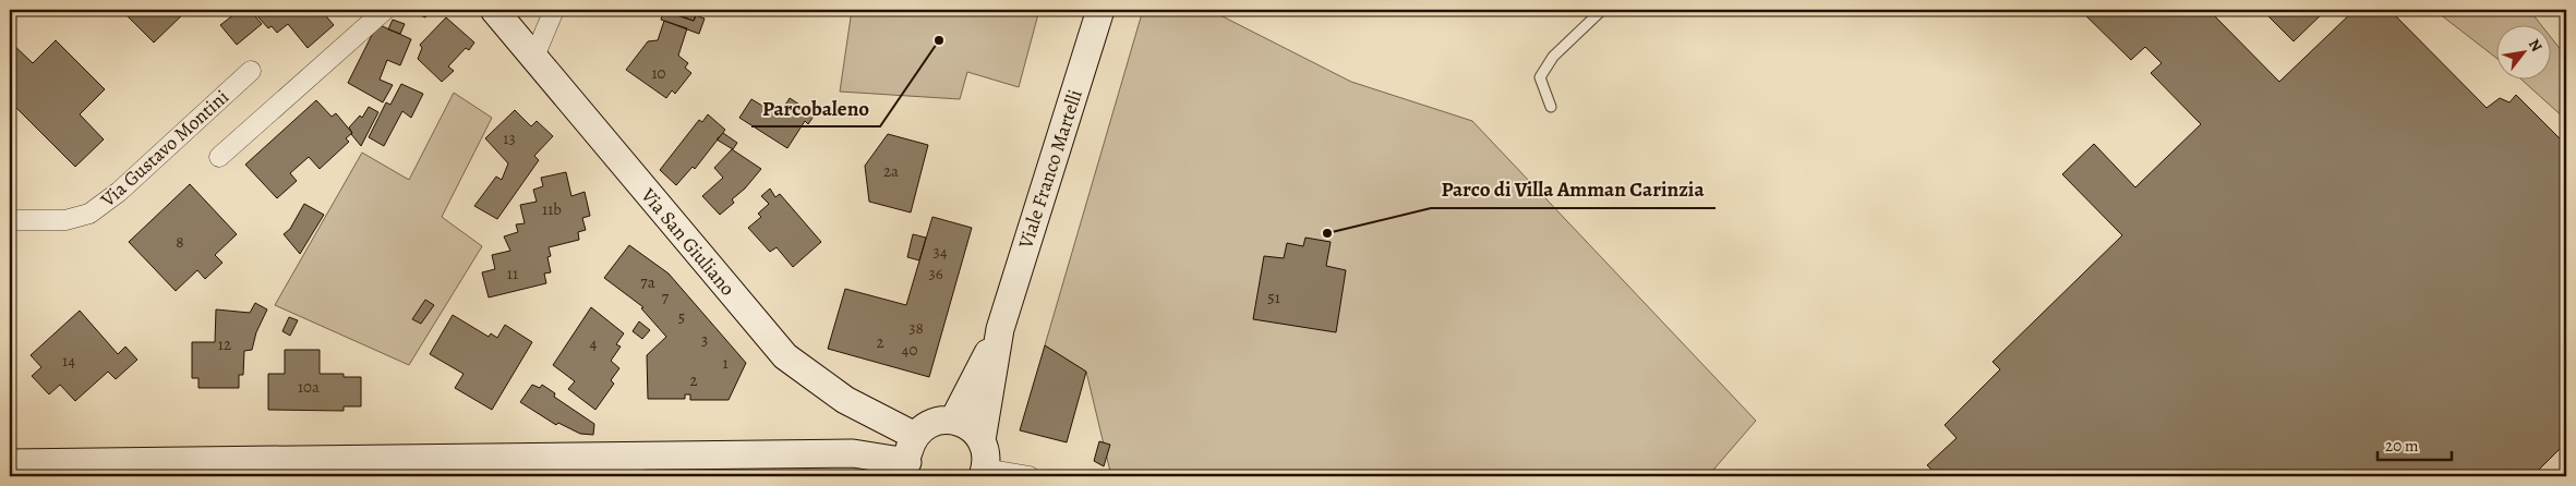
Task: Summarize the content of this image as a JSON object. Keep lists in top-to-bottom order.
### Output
{
  "streets": {
    "main road": ["Viale Franco Martelli", "Via San Giuliano"],
    "street": ["Via Gustavo Montini"]
  },
  "places": ["Parcobaleno", "Parco di Villa Amman Carinzia"],
  "house_numbers": [
    "10",
    "13",
    "2a",
    "11b",
    "8",
    "34",
    "11",
    "36",
    "7a",
    "7",
    "51",
    "5",
    "38",
    "3",
    "2",
    "4",
    "12",
    "40",
    "14",
    "1",
    "2",
    "10a"
  ],
  "scale_bar": "20 m",
  "north": "top right"
}
